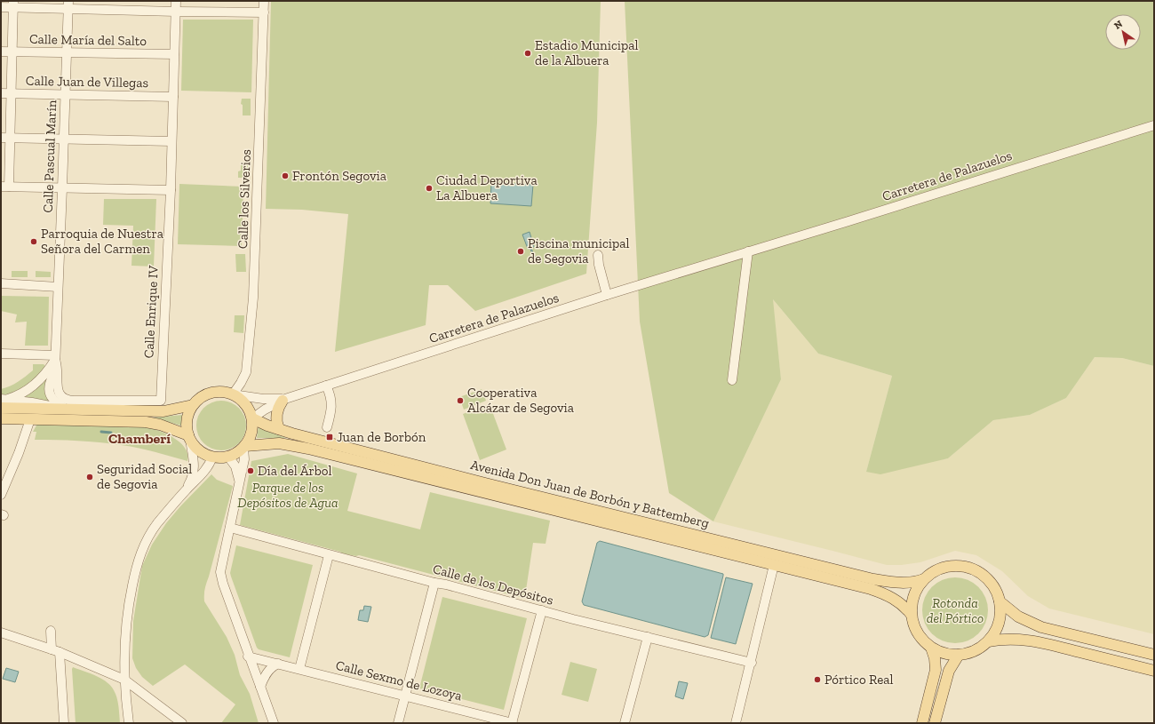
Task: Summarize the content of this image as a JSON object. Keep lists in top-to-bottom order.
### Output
{
  "streets": {
    "main road": ["Avenida Don Juan de Borbón y Battemberg"],
    "street": [
      "Calle María del Salto",
      "Calle Juan de Villegas",
      "Calle Pascual Marín",
      "Carretera de Palazuelos",
      "Calle los Silverios",
      "Calle Enrique IV",
      "Calle de los Depósitos",
      "Calle Sexmo de Lozoya"
    ]
  },
  "crossings": [
    ["Calle María del Salto", "Calle Pascual Marín"],
    ["Calle María del Salto", "Calle Enrique IV"],
    ["Calle Juan de Villegas", "Calle Pascual Marín"],
    ["Calle Juan de Villegas", "Calle Enrique IV"],
    ["Calle Pascual Marín", "Calle Enrique IV"],
    ["Carretera de Palazuelos", "Calle los Silverios"],
    ["Carretera de Palazuelos", "Avenida Don Juan de Borbón y Battemberg"],
    ["Calle los Silverios", "Avenida Don Juan de Borbón y Battemberg"]
  ],
  "districts": ["Chamberí"],
  "parks": ["Parque de los Depósitos de Agua", "Rotonda del Pórtico"],
  "places": {
    "other": [
      "Estadio Municipal de la Albuera",
      "Frontón Segovia",
      "Ciudad Deportiva La Albuera",
      "Parroquia de Nuestra Señora del Carmen",
      "Piscina municipal de Segovia",
      "Cooperativa Alcázar de Segovia",
      "Día del Árbol",
      "Seguridad Social de Segovia",
      "Pórtico Real"
    ],
    "transit": ["Juan de Borbón"]
  },
  "north": "top left"
}
